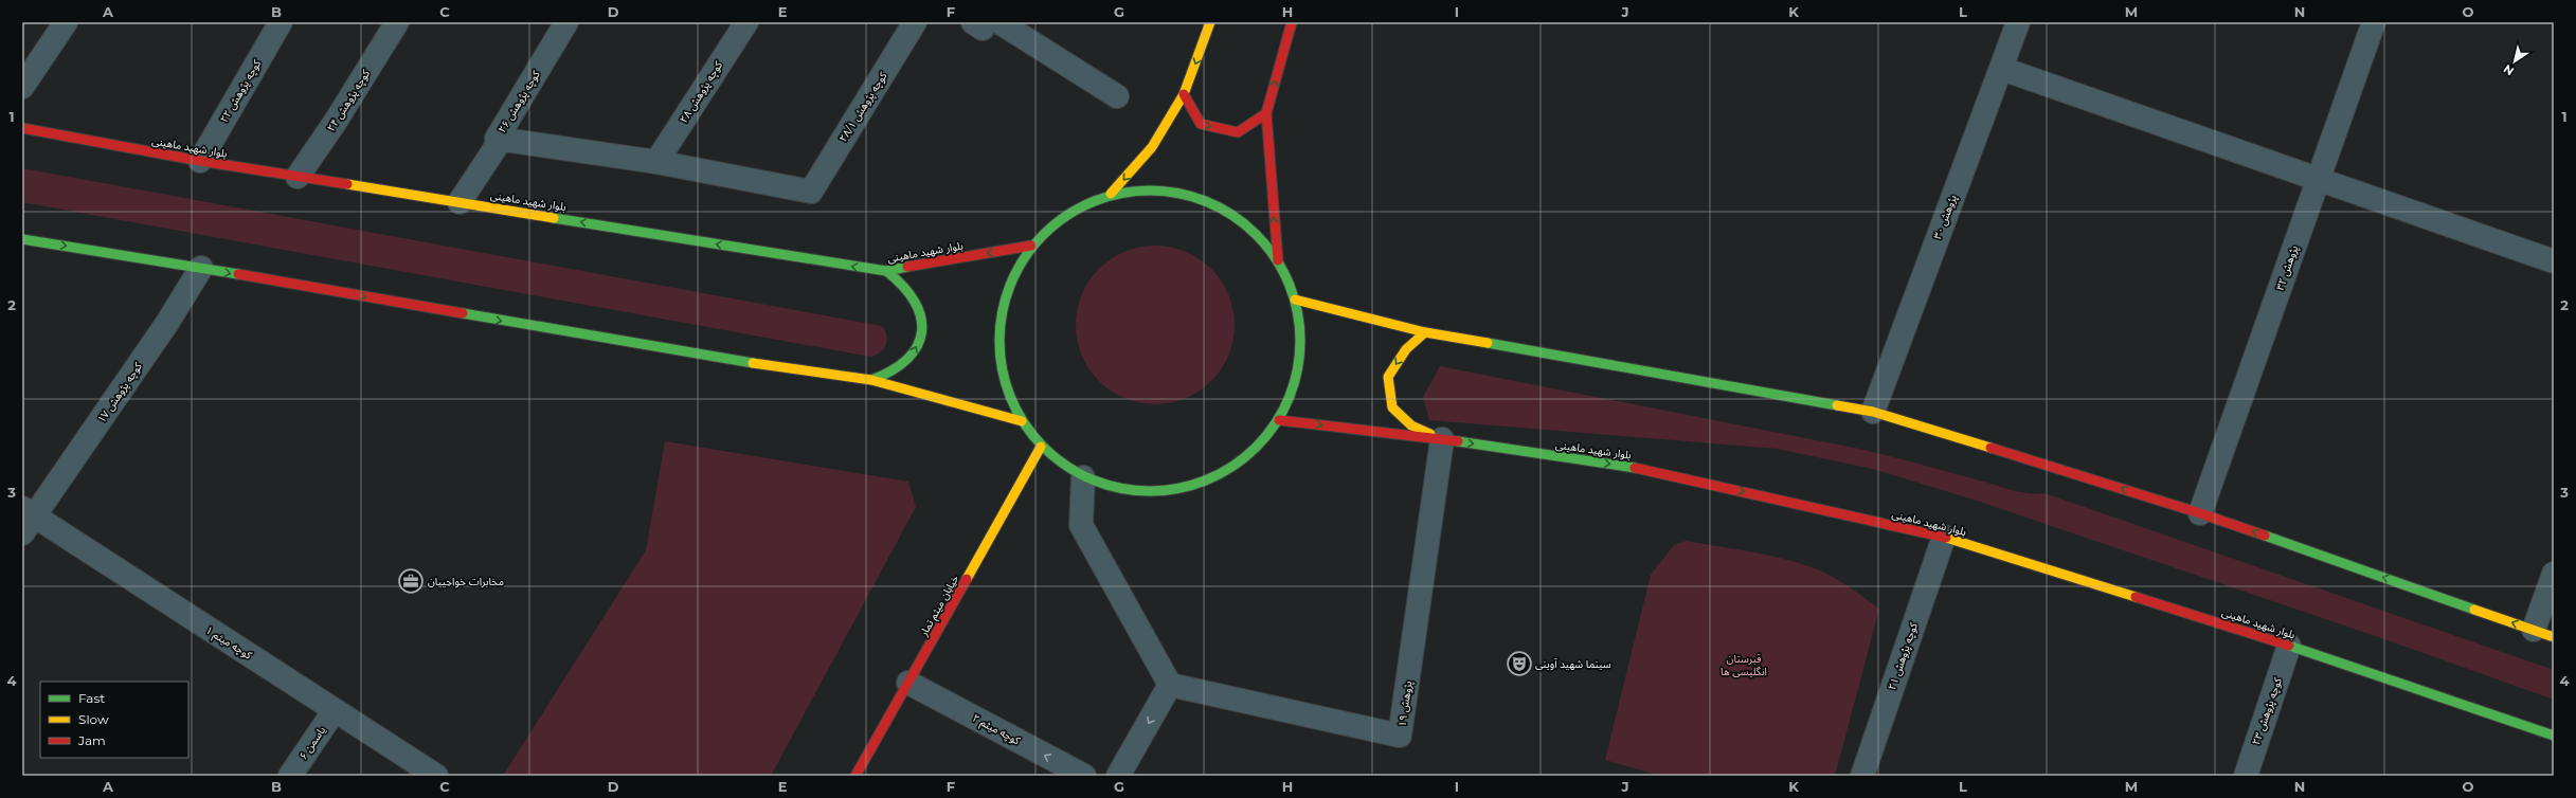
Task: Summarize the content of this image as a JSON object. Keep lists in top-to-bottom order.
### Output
{
  "streets": {
    "main road": ["بلوار شهید ماهینی", "خیابان میثم تمار"],
    "street": [
      "کوچه پژوهش ۲۲",
      "کوچه پژوهش ۲۸",
      "کوچه پژوهش ۲۴",
      "کوچه پژوهش ۲۶",
      "کوچه پژوهش ۲۸/۱",
      "پژوهش ۳۰",
      "پژوهش ۳۲",
      "کوچه پژوهش ۱۷",
      "کوچه میثم ۱",
      "کوچه پژوهش ۲۱",
      "پژوهش ۱۹",
      "کوچه پژوهش ۲۳",
      "کوچه میثم ۲",
      "یاسمن ۶"
    ]
  },
  "crossings": [
    ["کوچه پژوهش ۲۲", "بلوار شهید ماهینی"],
    ["کوچه پژوهش ۲۸", "کوچه پژوهش ۲۸/۱"],
    ["کوچه پژوهش ۲۴", "بلوار شهید ماهینی"],
    ["کوچه پژوهش ۲۶", "بلوار شهید ماهینی"],
    ["بلوار شهید ماهینی", "کوچه پژوهش ۲۱"],
    ["بلوار شهید ماهینی", "پژوهش ۱۹"],
    ["بلوار شهید ماهینی", "کوچه پژوهش ۲۳"],
    ["کوچه پژوهش ۱۷", "کوچه میثم ۱"],
    ["خیابان میثم تمار", "کوچه میثم ۲"],
    ["کوچه میثم ۱", "یاسمن ۶"]
  ],
  "one_way": ["کوچه میثم ۲"],
  "parks": ["قبرستان انگلیسی ها"],
  "places": {
    "office": ["مخابرات خواجییان"],
    "theatre": ["سینما شهید آوینی"]
  },
  "legend": ["Fast", "Slow", "Jam"],
  "north": "bottom left",
  "grid": {
    "columns": [
      "A",
      "B",
      "C",
      "D",
      "E",
      "F",
      "G",
      "H",
      "I",
      "J",
      "K",
      "L",
      "M",
      "N",
      "O"
    ],
    "rows": [
      "1",
      "2",
      "3",
      "4"
    ]
  }
}
